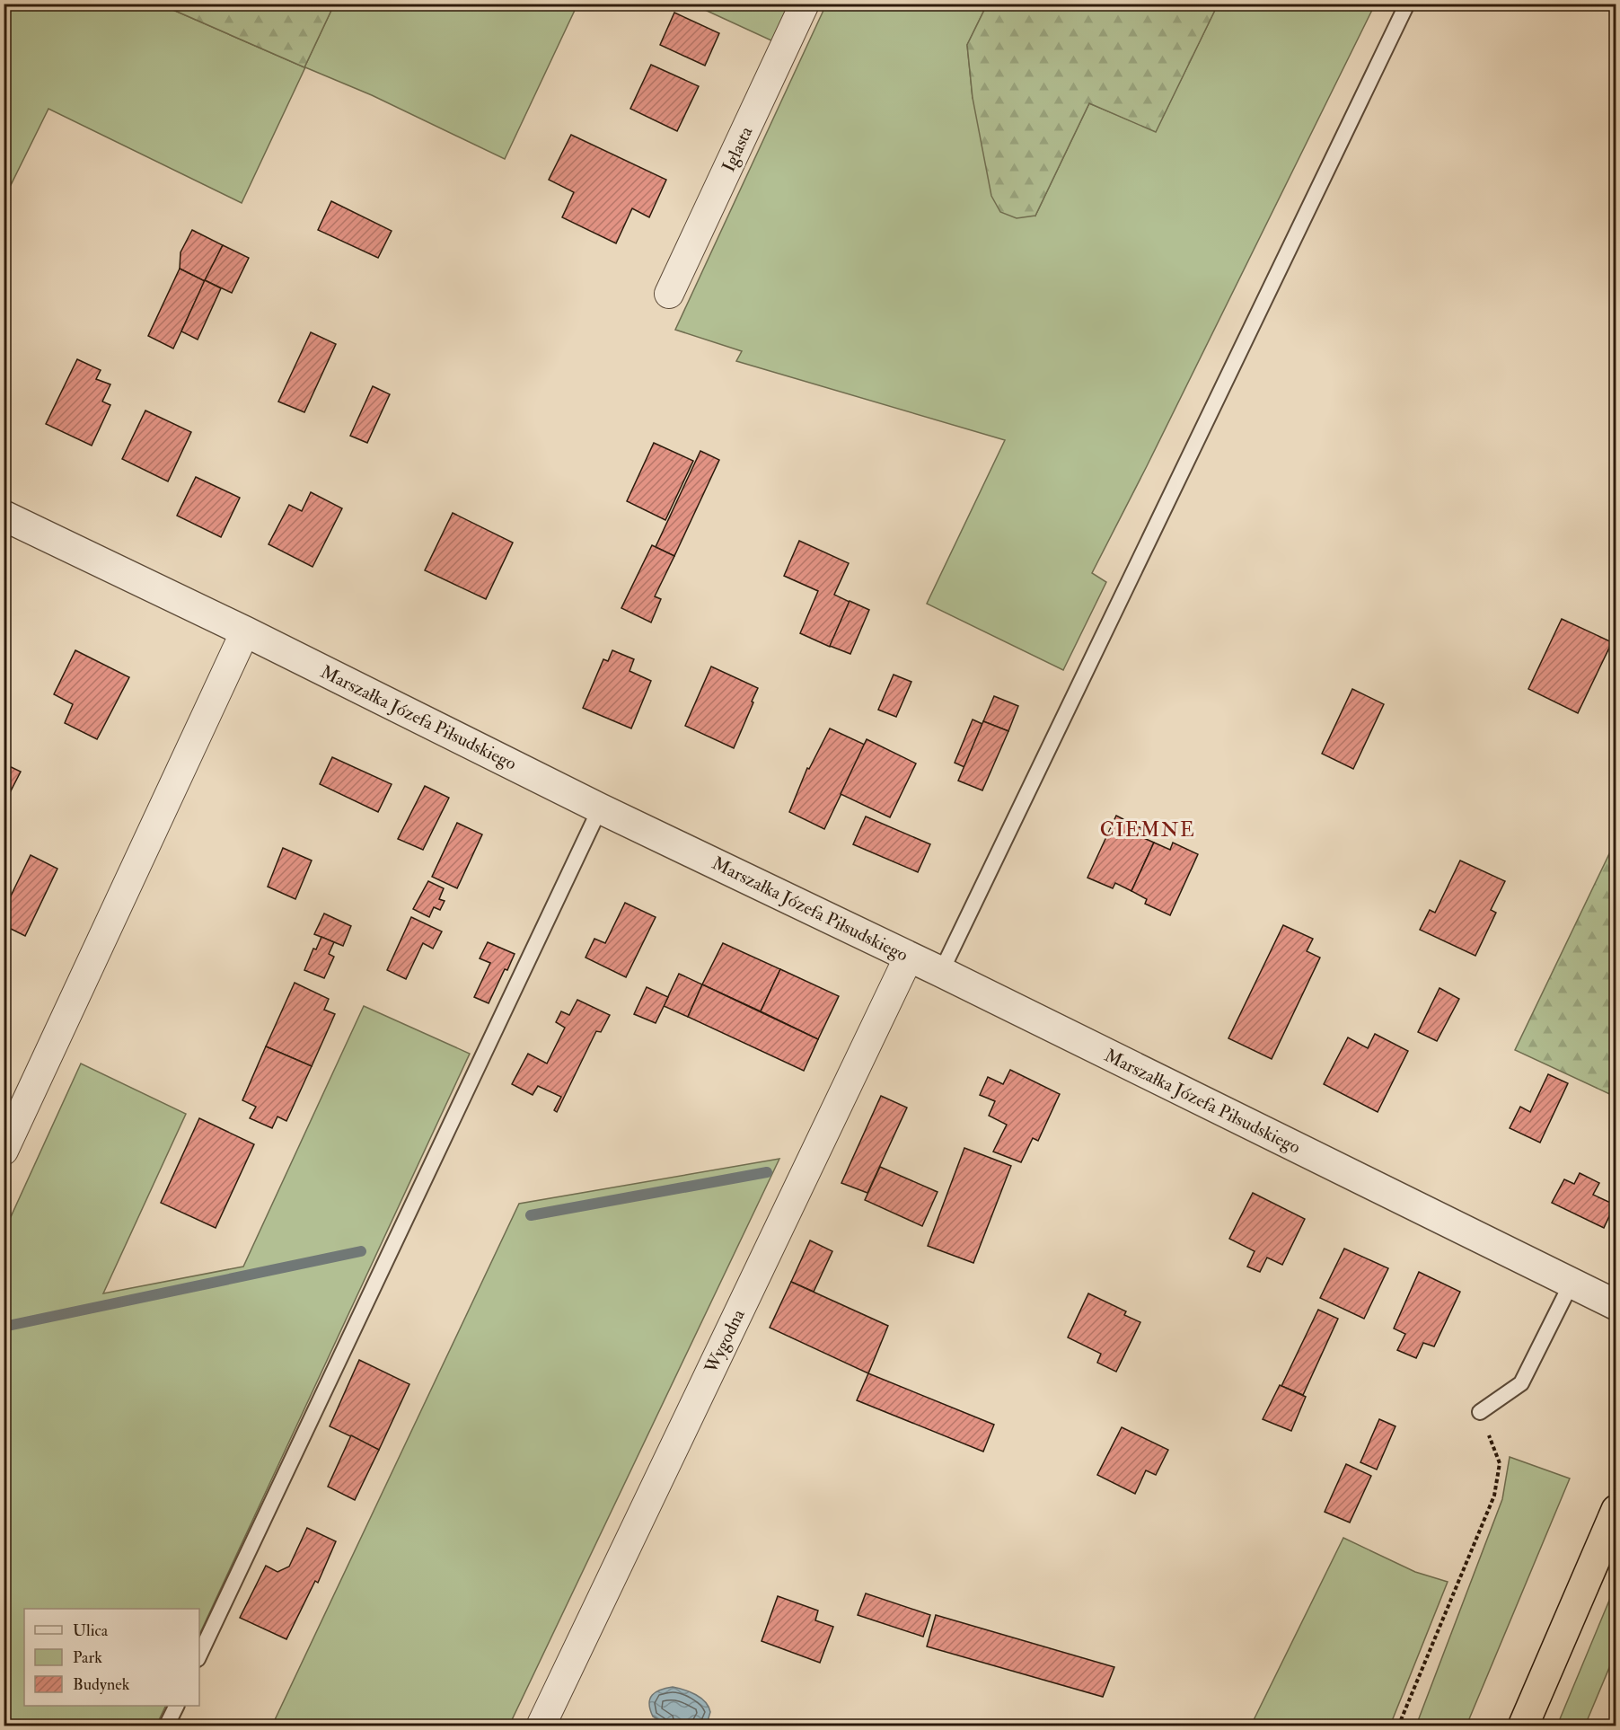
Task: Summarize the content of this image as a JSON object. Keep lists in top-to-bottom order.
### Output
{
  "streets": {
    "street": ["Iglasta", "Marszałka Józefa Piłsudskiego", "Wygodna"]
  },
  "crossings": [
    ["Marszałka Józefa Piłsudskiego", "Wygodna"]
  ],
  "districts": ["CIEMNE"],
  "legend": ["Ulica", "Park", "Budynek"]
}
